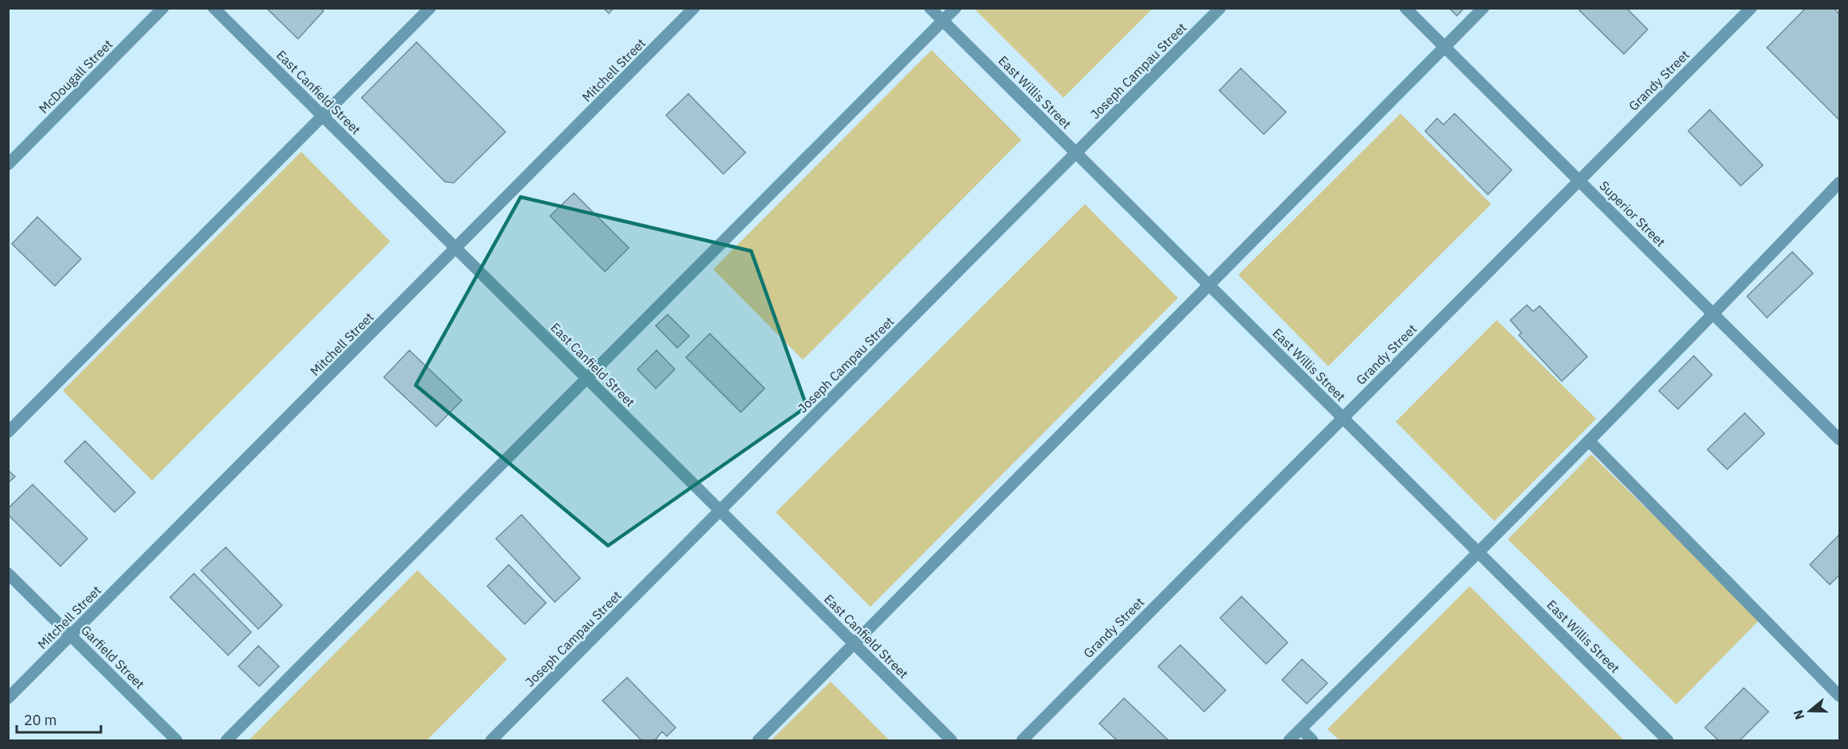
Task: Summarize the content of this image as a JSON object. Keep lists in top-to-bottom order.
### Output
{
  "streets": {
    "street": [
      "Mitchell Street",
      "Joseph Campau Street",
      "McDougall Street",
      "Grandy Street",
      "East Canfield Street",
      "East Willis Street",
      "Superior Street",
      "Garfield Street"
    ]
  },
  "crossings": [
    ["Mitchell Street", "East Canfield Street"],
    ["Mitchell Street", "Garfield Street"],
    ["Joseph Campau Street", "East Canfield Street"],
    ["Joseph Campau Street", "East Willis Street"],
    ["Grandy Street", "East Willis Street"],
    ["Grandy Street", "Superior Street"]
  ],
  "scale_bar": "20 m",
  "north": "left"
}
